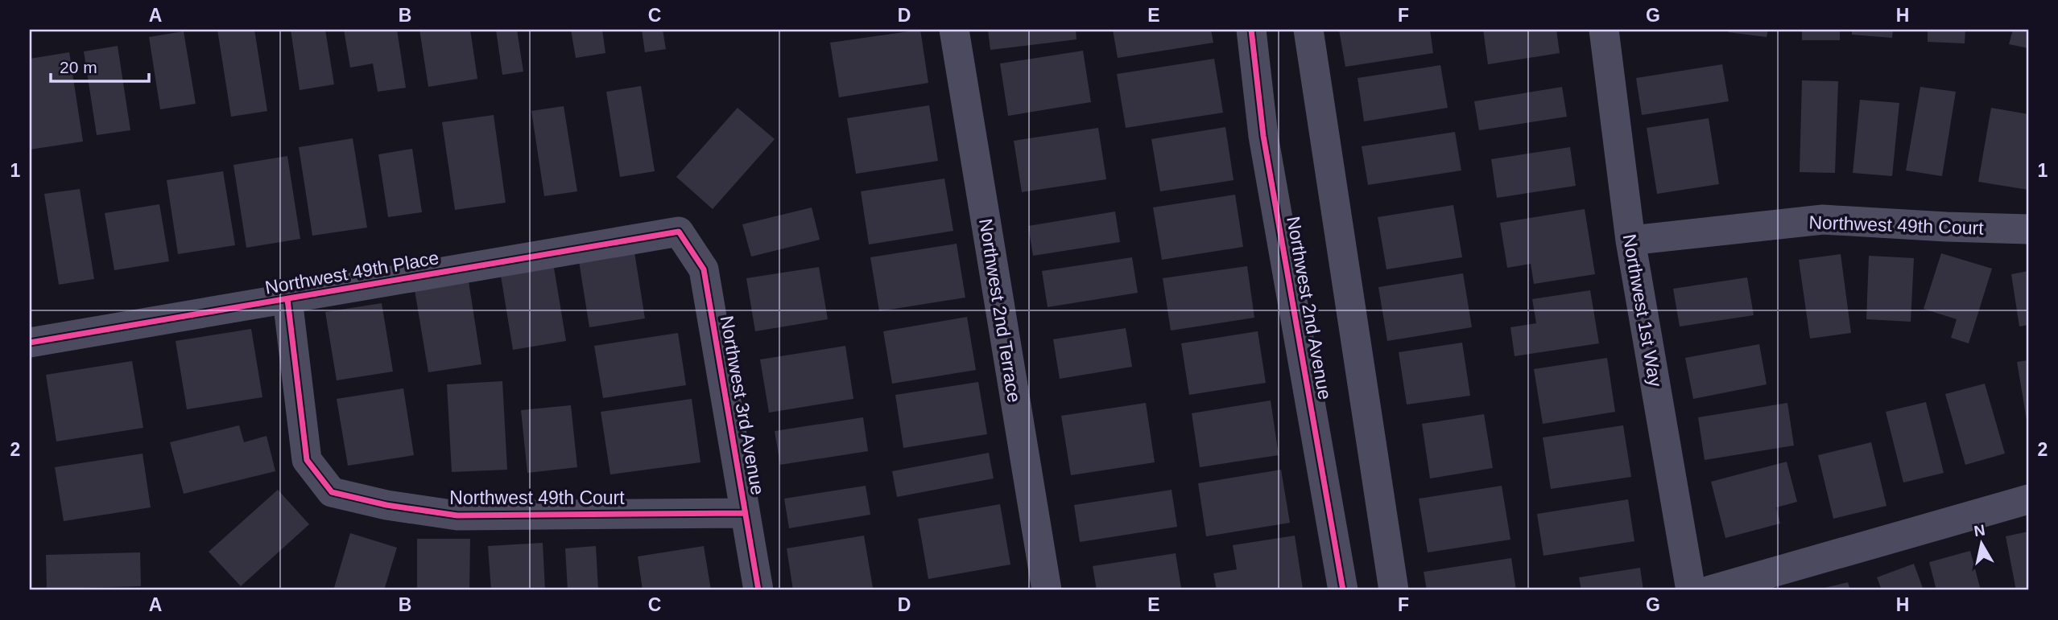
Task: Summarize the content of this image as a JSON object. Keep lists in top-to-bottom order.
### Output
{
  "streets": {
    "street": [
      "Northwest 49th Court",
      "Northwest 49th Place",
      "Northwest 2nd Avenue",
      "Northwest 2nd Terrace",
      "Northwest 1st Way",
      "Northwest 3rd Avenue"
    ]
  },
  "crossings": [
    ["Northwest 49th Court", "Northwest 49th Place"],
    ["Northwest 49th Court", "Northwest 1st Way"],
    ["Northwest 49th Court", "Northwest 3rd Avenue"],
    ["Northwest 49th Place", "Northwest 3rd Avenue"]
  ],
  "scale_bar": "20 m",
  "north": "top",
  "grid": {
    "columns": [
      "A",
      "B",
      "C",
      "D",
      "E",
      "F",
      "G",
      "H"
    ],
    "rows": ["1", "2"]
  }
}
